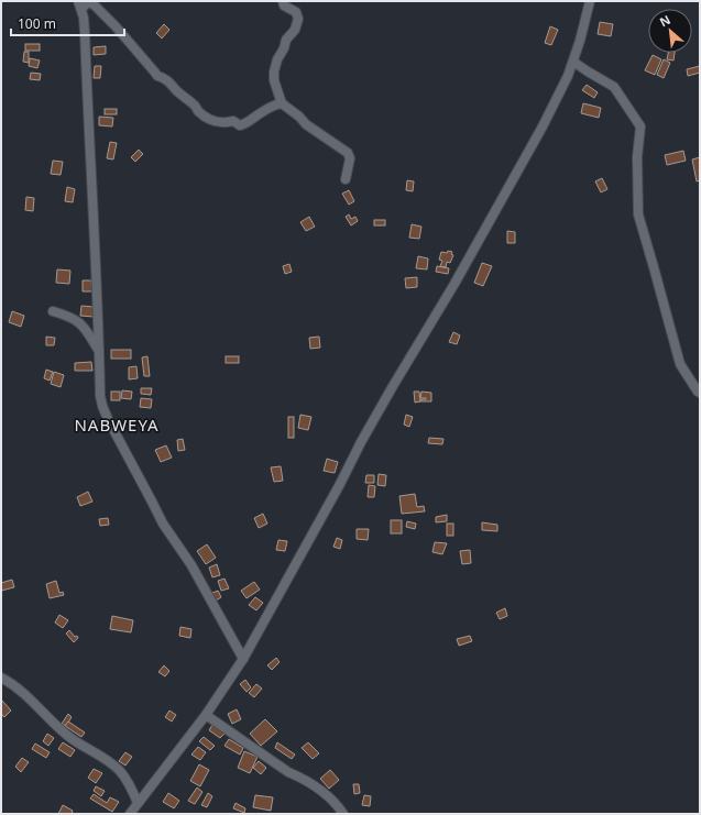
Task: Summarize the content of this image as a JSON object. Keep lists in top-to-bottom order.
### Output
{
  "districts": ["NABWEYA"],
  "scale_bar": "100 m",
  "north": "top left"
}
